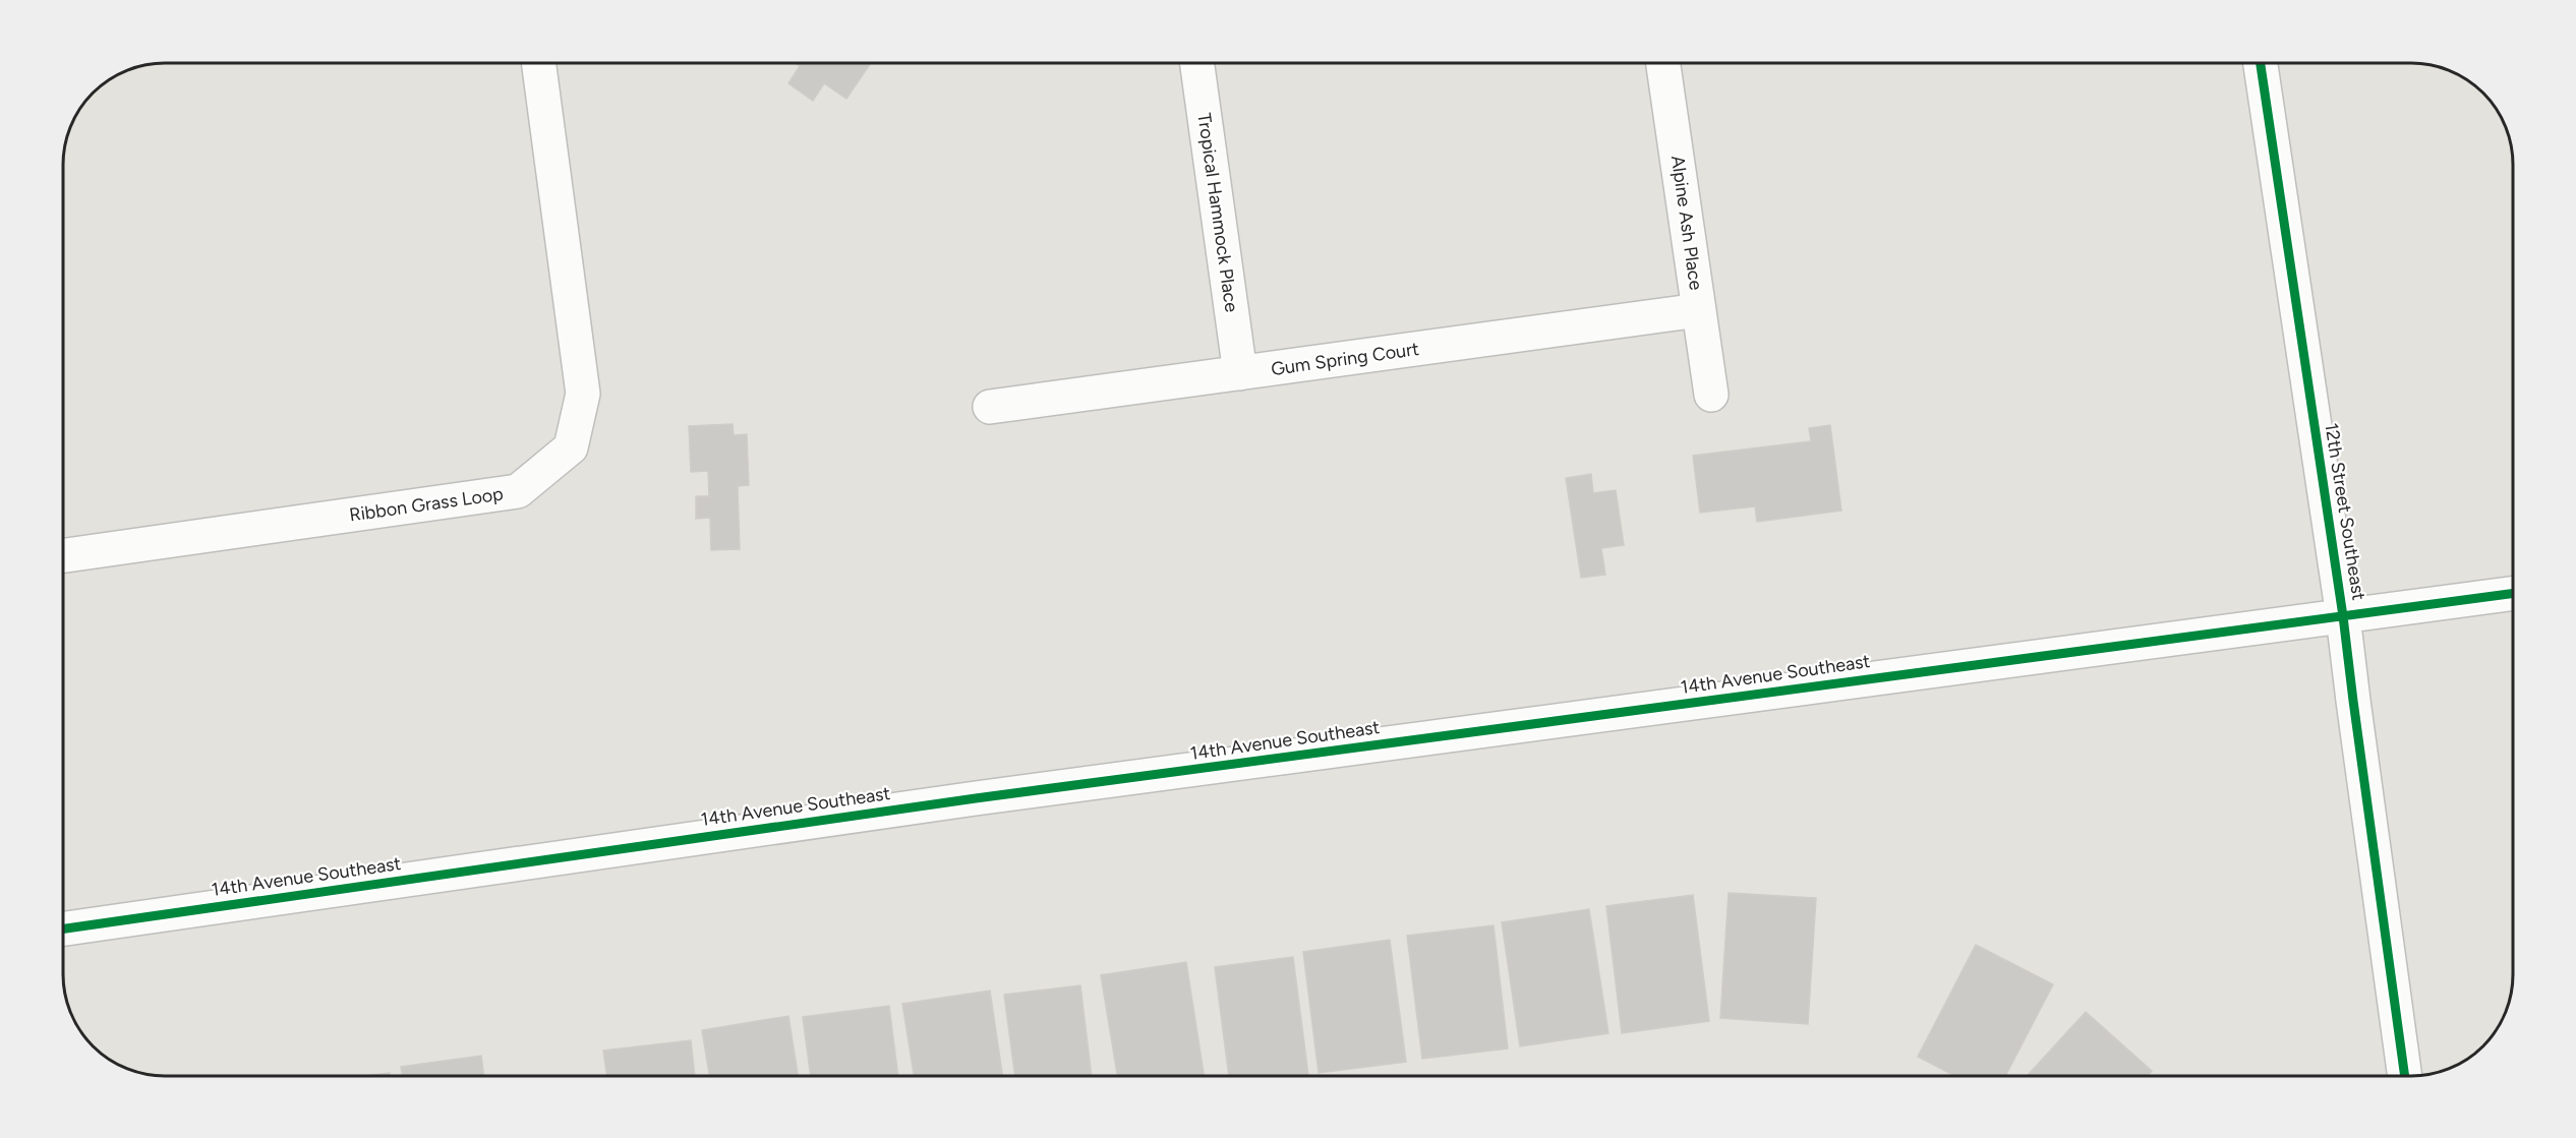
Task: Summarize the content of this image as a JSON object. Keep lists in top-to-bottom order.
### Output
{
  "streets": {
    "street": [
      "Tropical Hammock Place",
      "Alpine Ash Place",
      "Gum Spring Court",
      "Ribbon Grass Loop",
      "12th Street Southeast",
      "14th Avenue Southeast"
    ]
  },
  "crossings": [
    ["Tropical Hammock Place", "Gum Spring Court"],
    ["Alpine Ash Place", "Gum Spring Court"],
    ["12th Street Southeast", "14th Avenue Southeast"]
  ]
}
